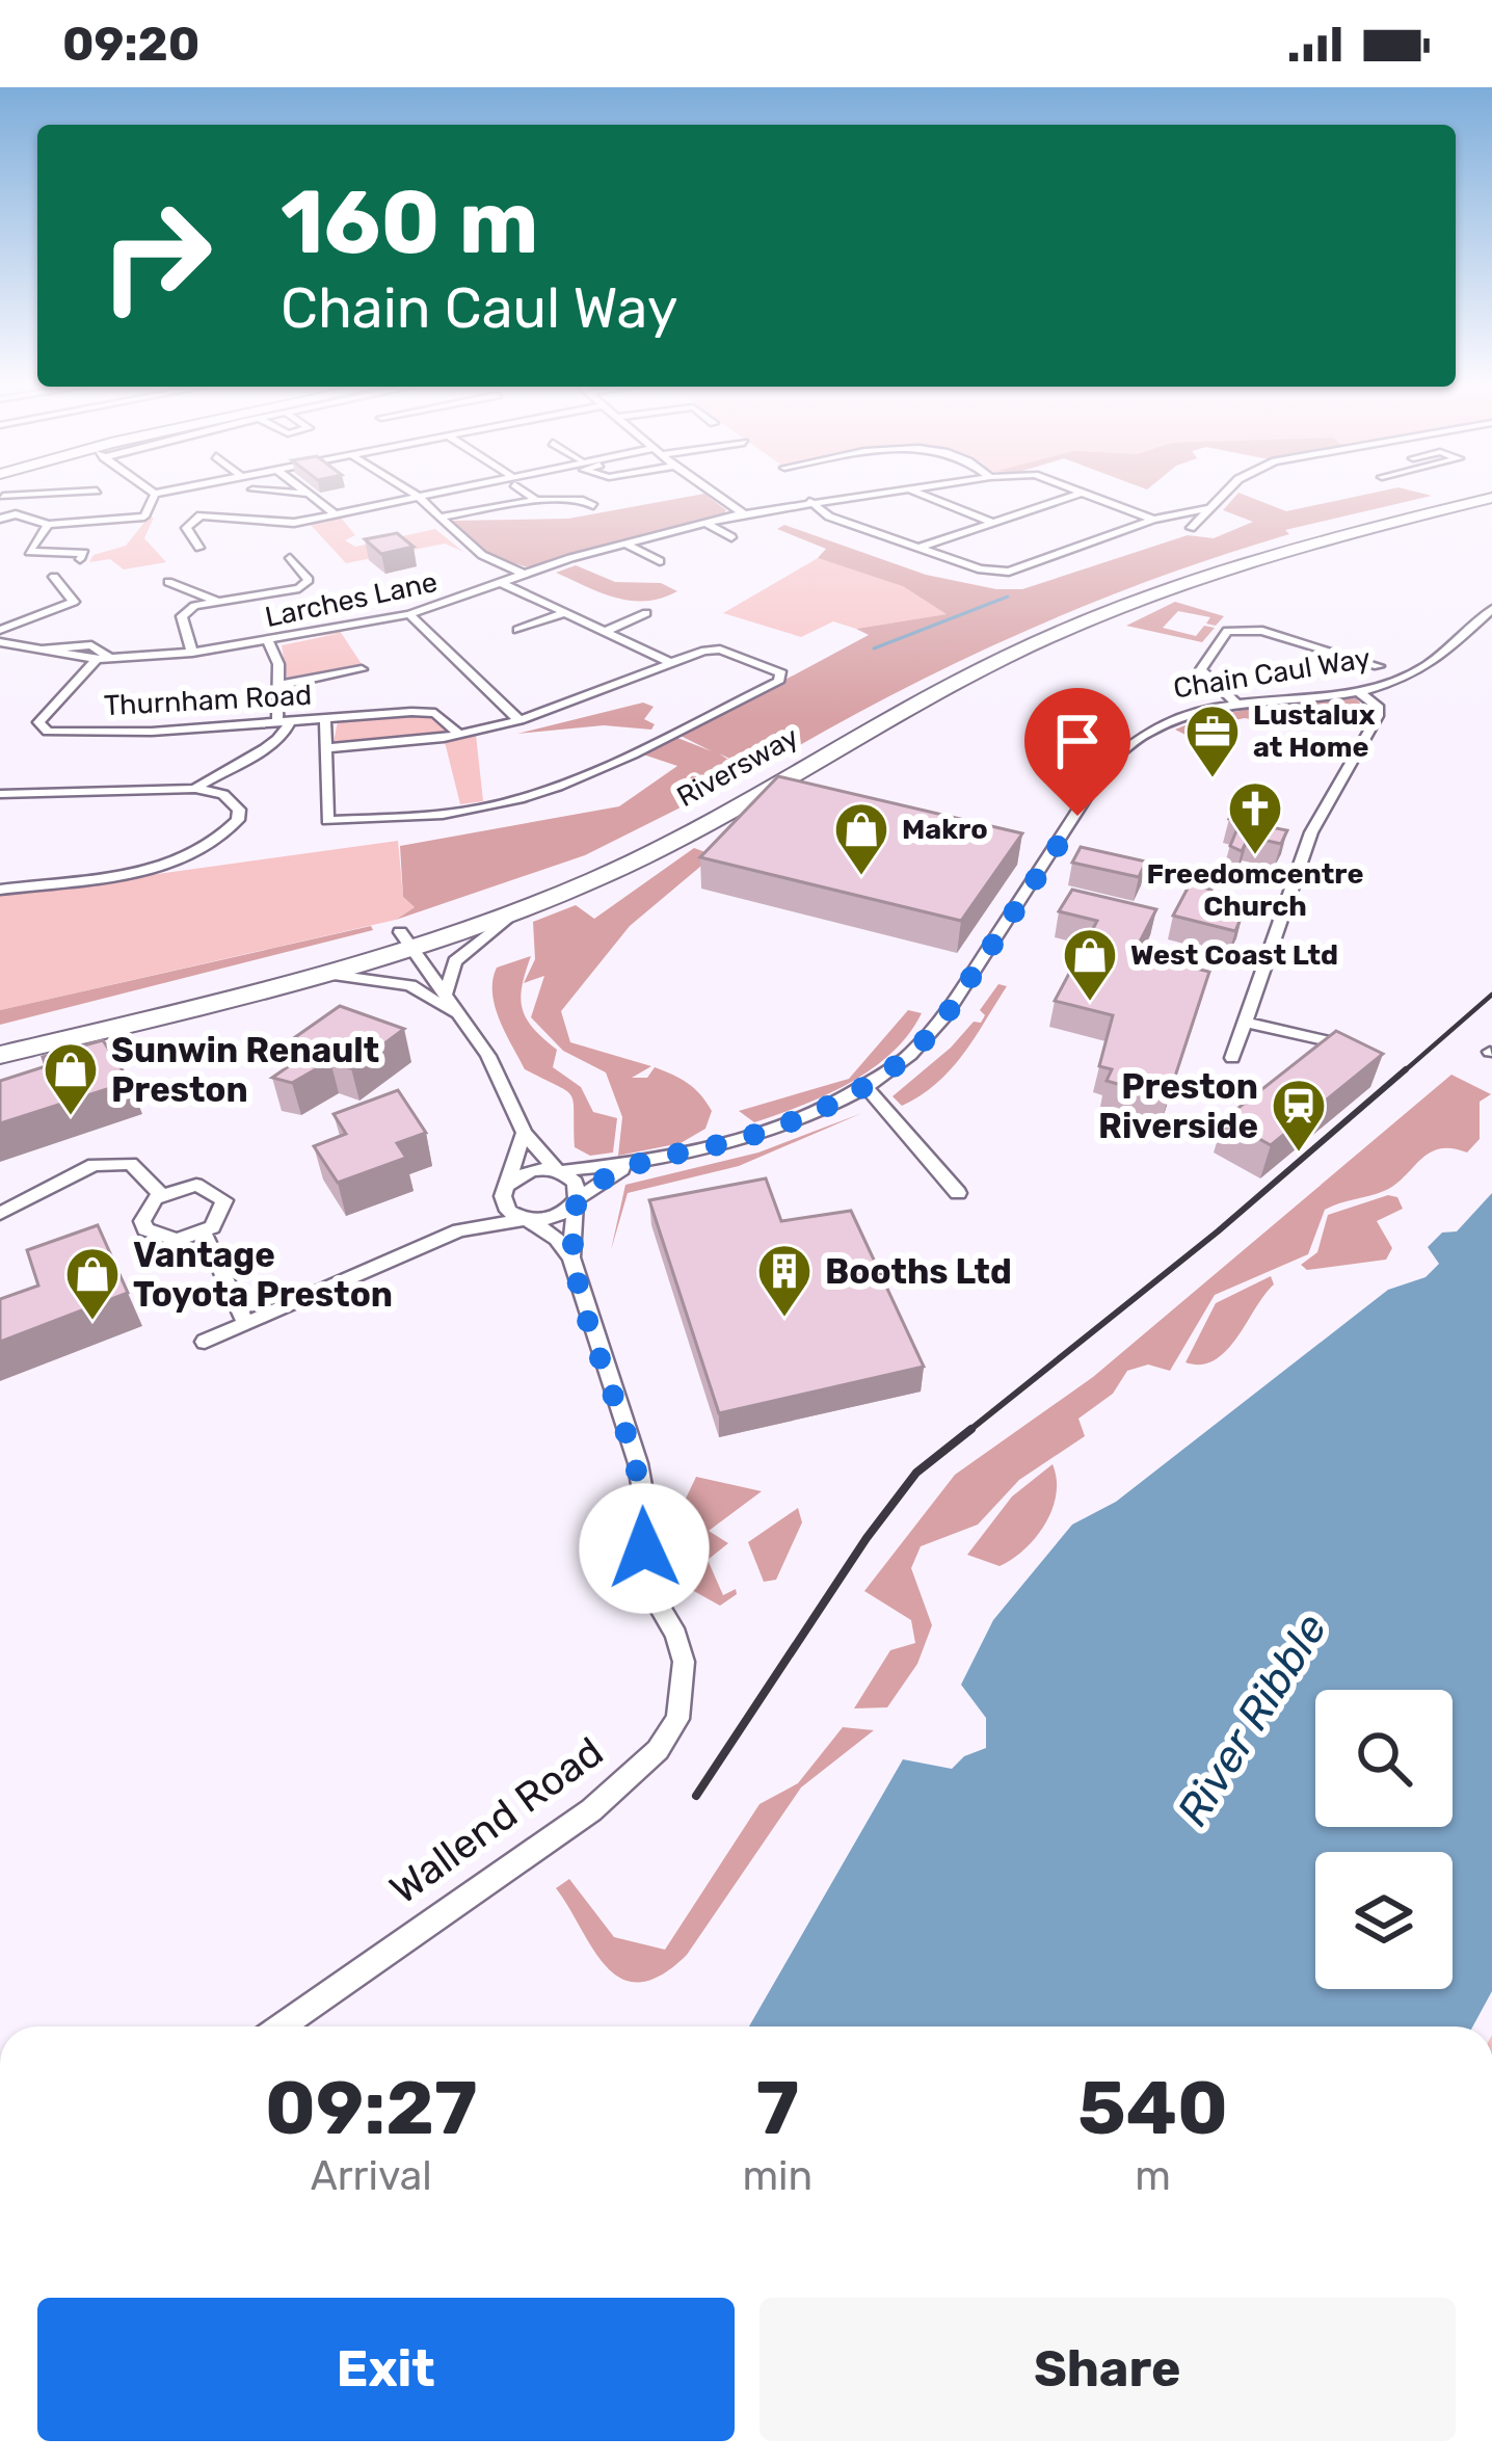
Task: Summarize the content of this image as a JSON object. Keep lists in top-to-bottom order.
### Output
{
  "streets": {
    "highway": ["Riversway"],
    "street": [
      "Larches Lane",
      "Chain Caul Way",
      "Thurnham Road",
      "Wallend Road"
    ]
  },
  "crossings": [
    ["Larches Lane", "Thurnham Road"]
  ],
  "water": ["River Ribble"],
  "places": {
    "office": ["Lustalux at Home"],
    "church": ["Freedomcentre Church"],
    "shop": [
      "Makro",
      "West Coast Ltd",
      "Sunwin Renault Preston",
      "Vantage Toyota Preston"
    ],
    "station": ["Preston Riverside"],
    "building": ["Booths Ltd"]
  },
  "page": {
    "status": "09:20",
    "turn": ["160 m", "Chain Caul Way"],
    "eta": [
      "09:27",
      "Arrival",
      "7",
      "min",
      "540",
      "m"
    ],
    "buttons": ["Exit", "Share"]
  }
}
